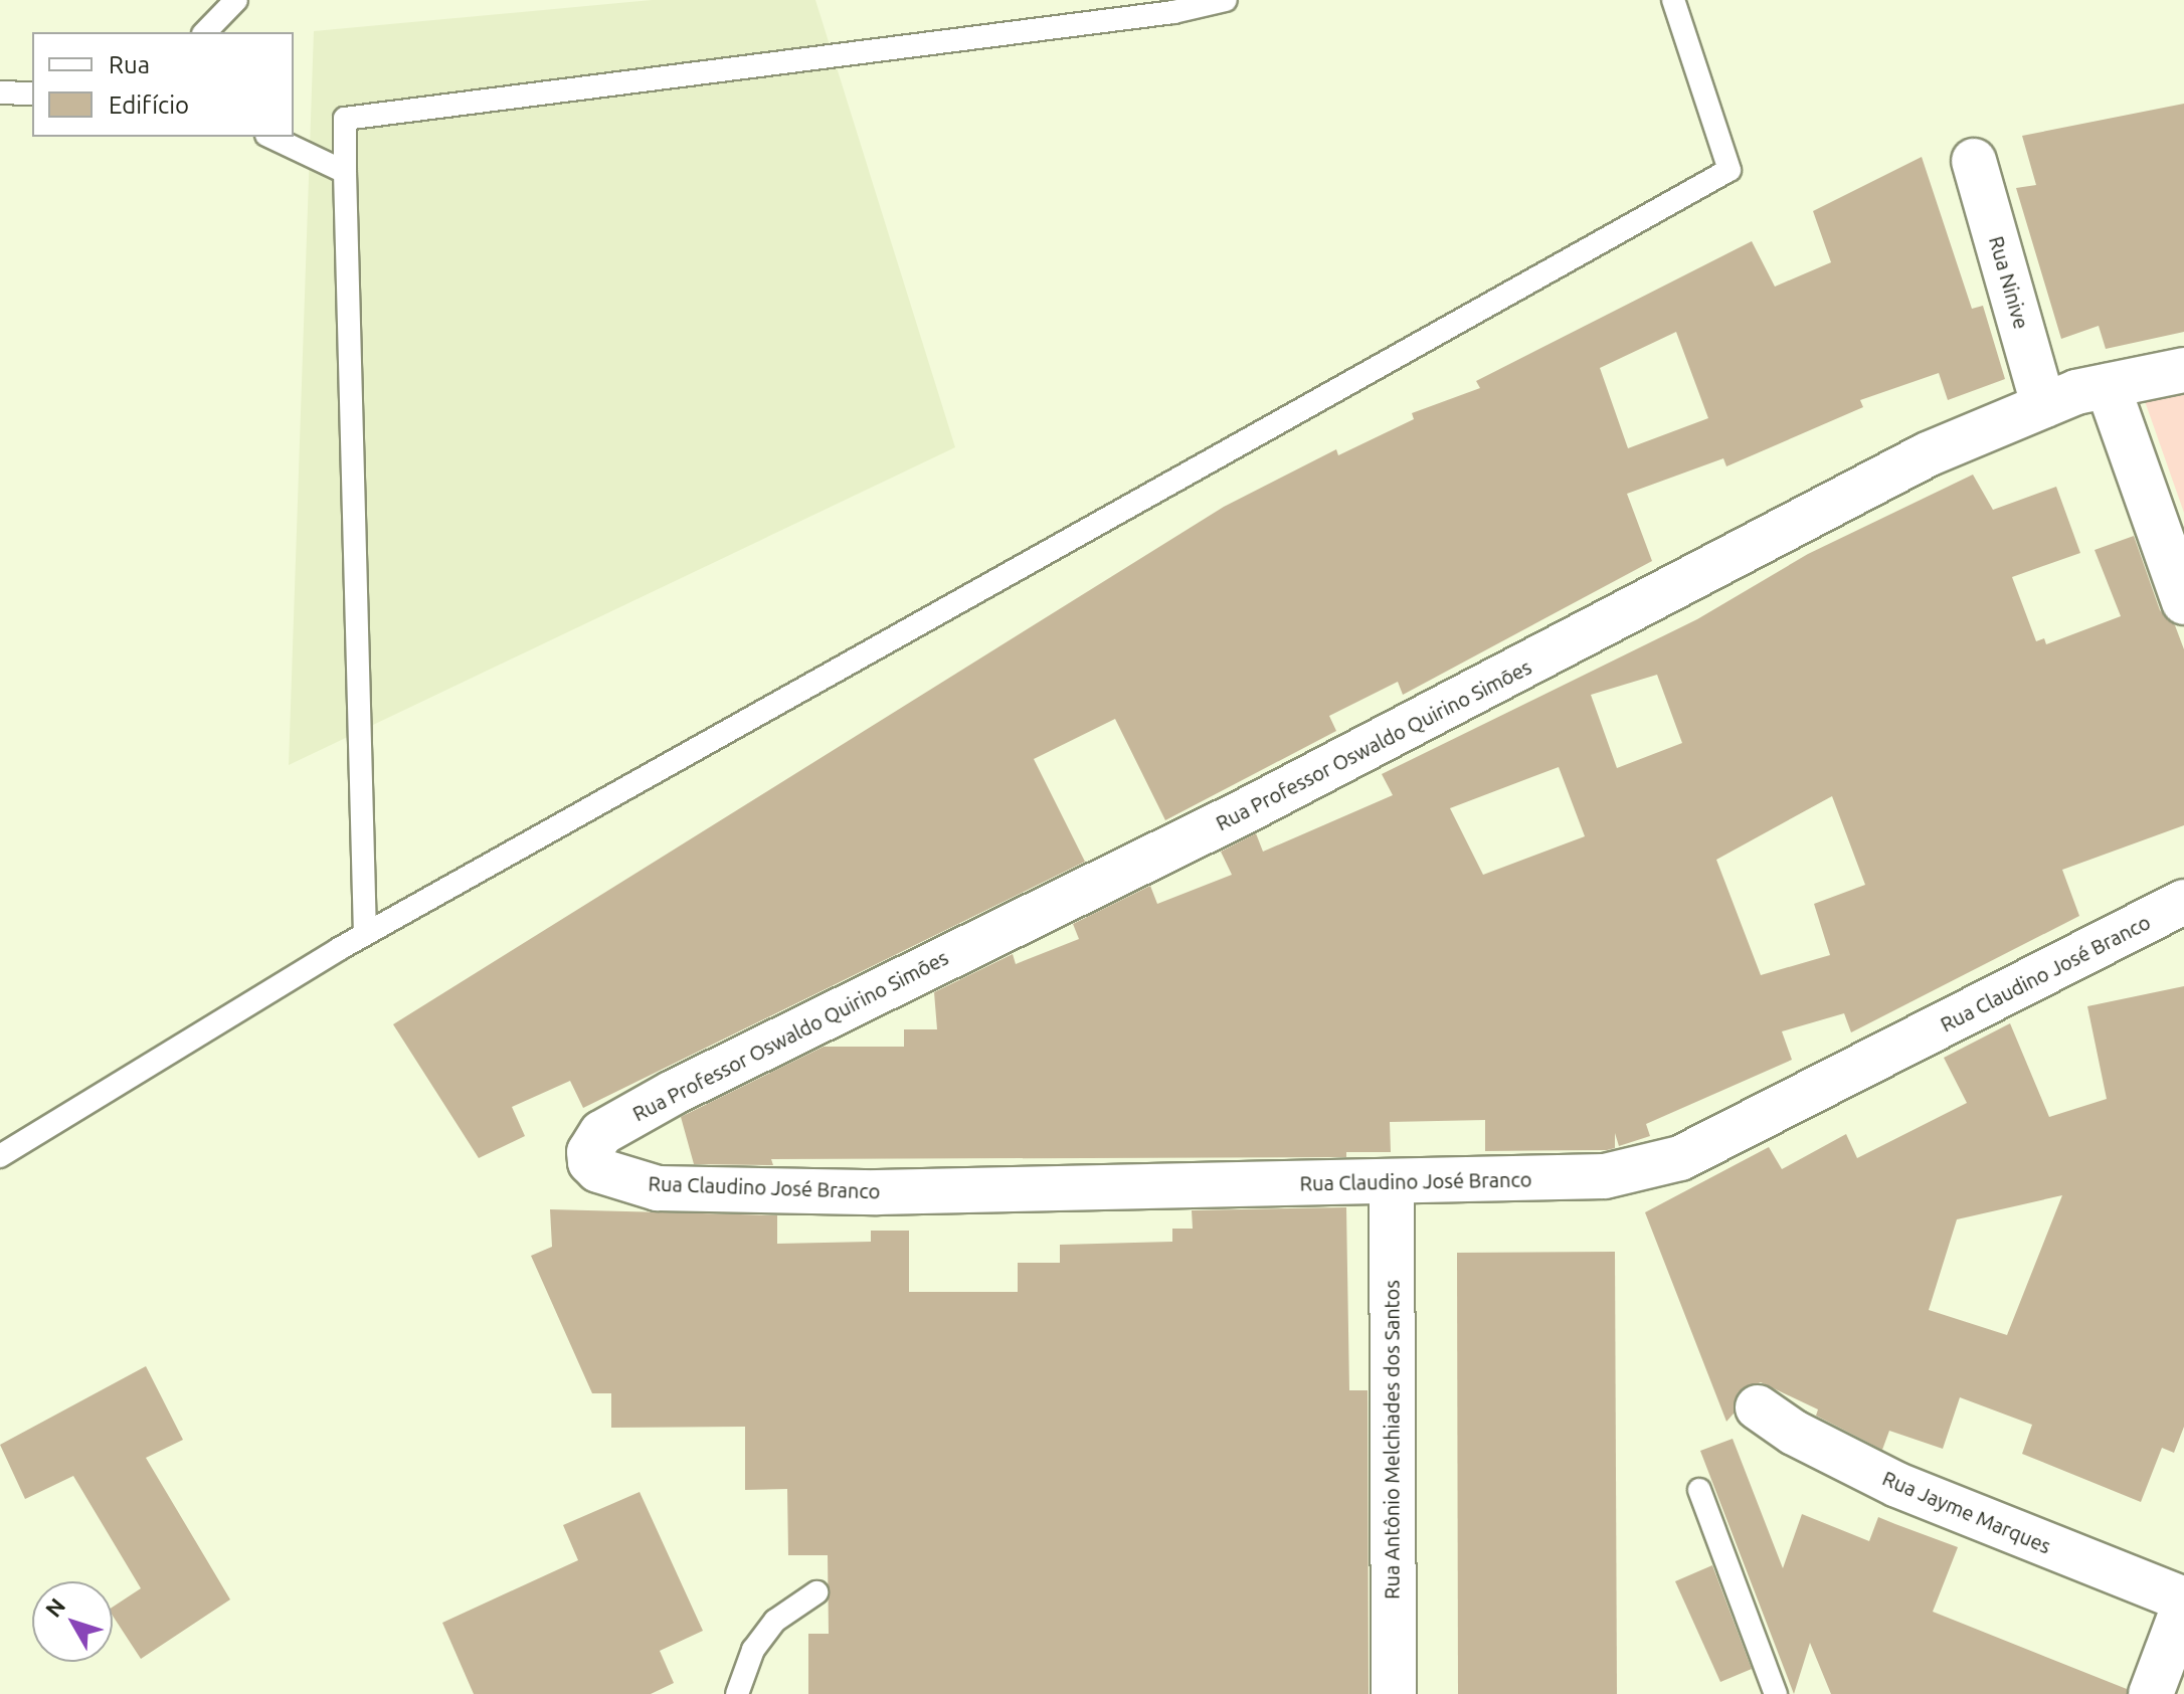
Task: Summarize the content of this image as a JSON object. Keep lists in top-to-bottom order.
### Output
{
  "streets": {
    "street": [
      "Rua Ninive",
      "Rua Professor Oswaldo Quirino Simões",
      "Rua Claudino José Branco",
      "Rua Antônio Melchiades dos Santos",
      "Rua Jayme Marques"
    ]
  },
  "crossings": [
    ["Rua Ninive", "Rua Professor Oswaldo Quirino Simões"],
    ["Rua Professor Oswaldo Quirino Simões", "Rua Claudino José Branco"],
    ["Rua Claudino José Branco", "Rua Antônio Melchiades dos Santos"]
  ],
  "legend": ["Rua", "Edifício"],
  "north": "top left"
}
